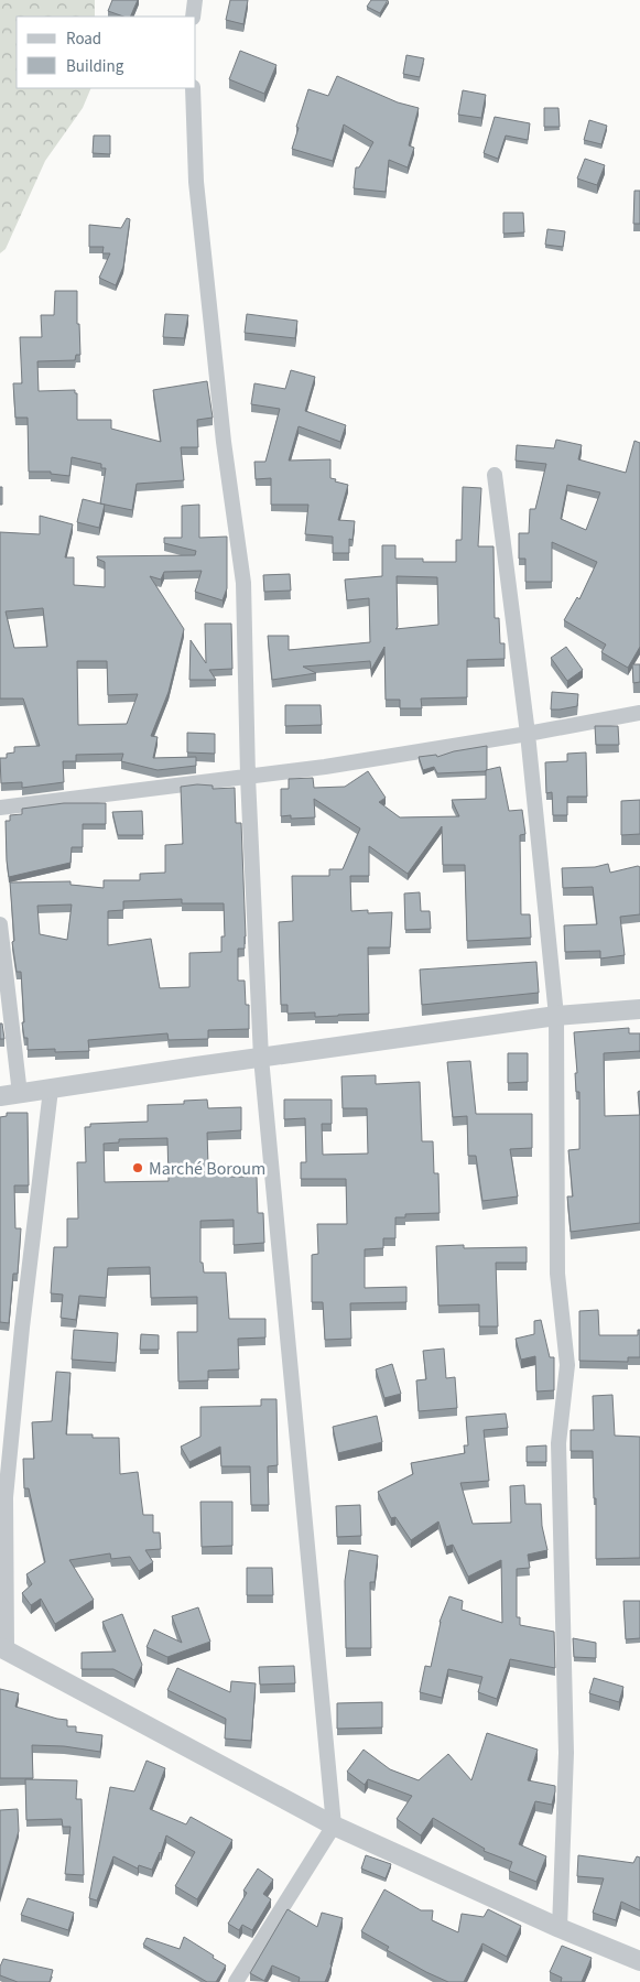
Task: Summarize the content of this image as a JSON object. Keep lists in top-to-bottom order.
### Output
{
  "places": ["Marché Boroum"],
  "legend": ["Road", "Building"]
}
